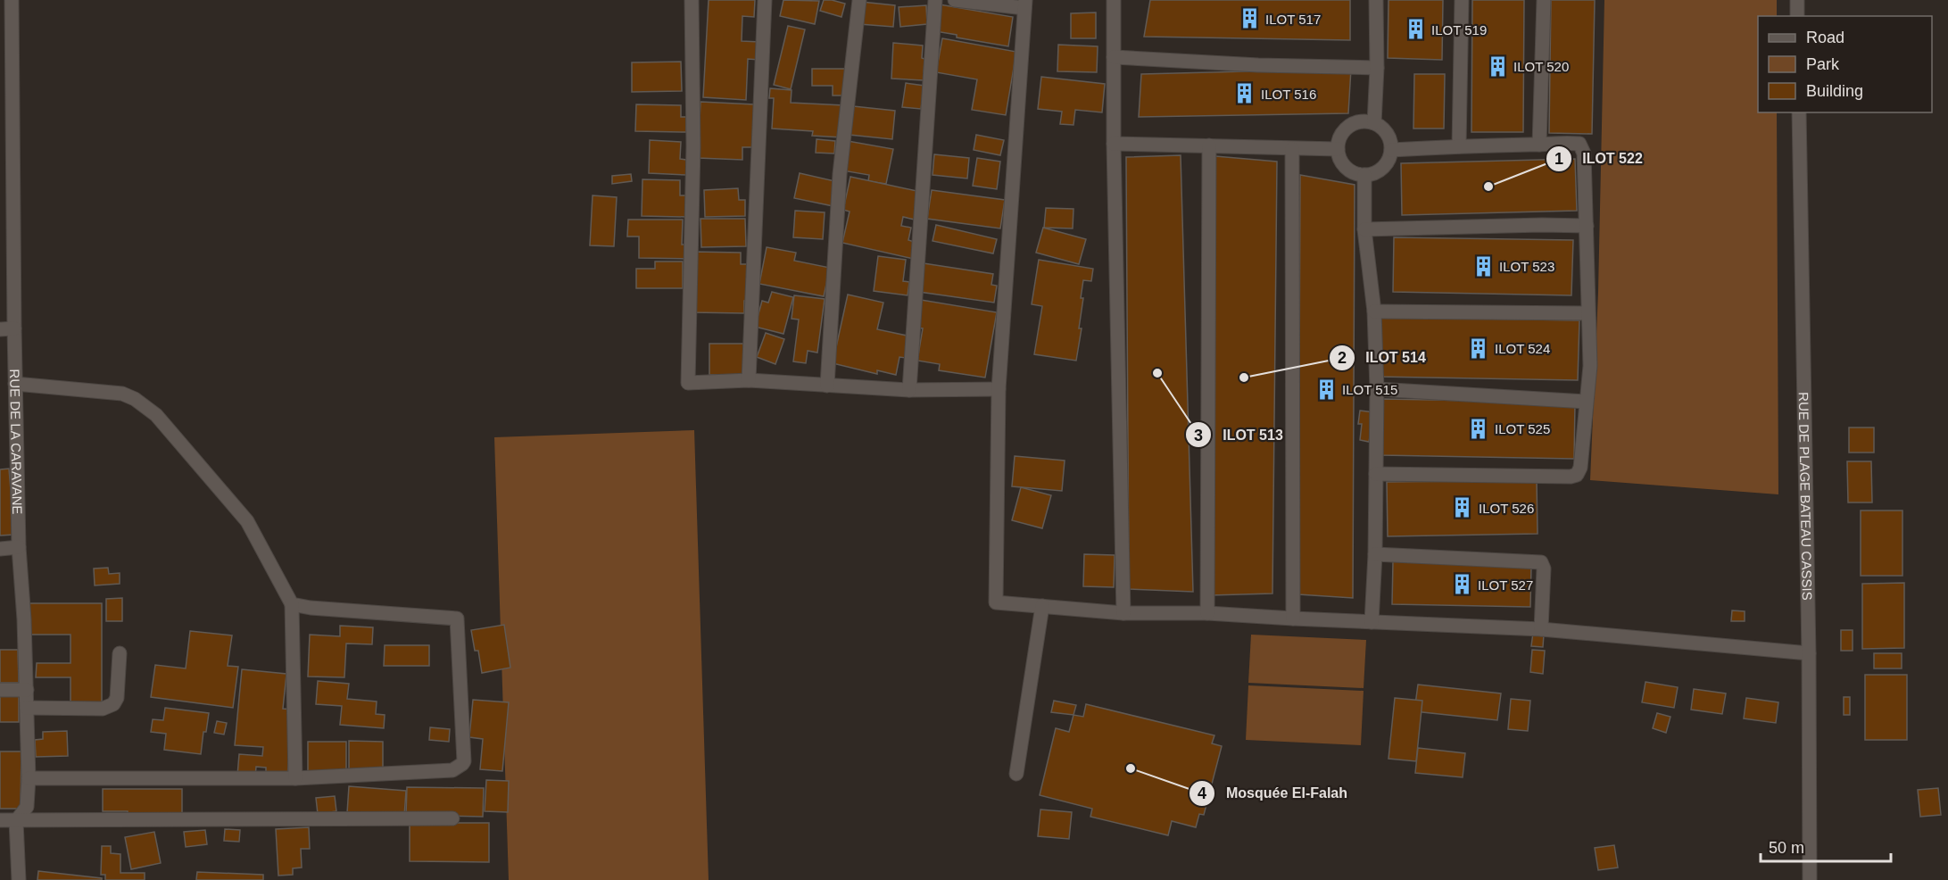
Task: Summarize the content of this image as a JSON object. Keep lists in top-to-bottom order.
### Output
{
  "streets": {
    "street": ["RUE DE LA CARAVANE", "RUE DE PLAGE BATEAU CASSIS"]
  },
  "places": {
    "building": [
      "ILOT 517",
      "ILOT 519",
      "ILOT 520",
      "ILOT 516",
      "ILOT 523",
      "ILOT 524",
      "ILOT 515",
      "ILOT 525",
      "ILOT 526",
      "ILOT 527"
    ],
    "other": [
      "ILOT 522",
      "ILOT 513",
      "ILOT 514",
      "Mosquée El-Falah"
    ]
  },
  "legend": ["Road", "Park", "Building"],
  "scale_bar": "50 m"
}
